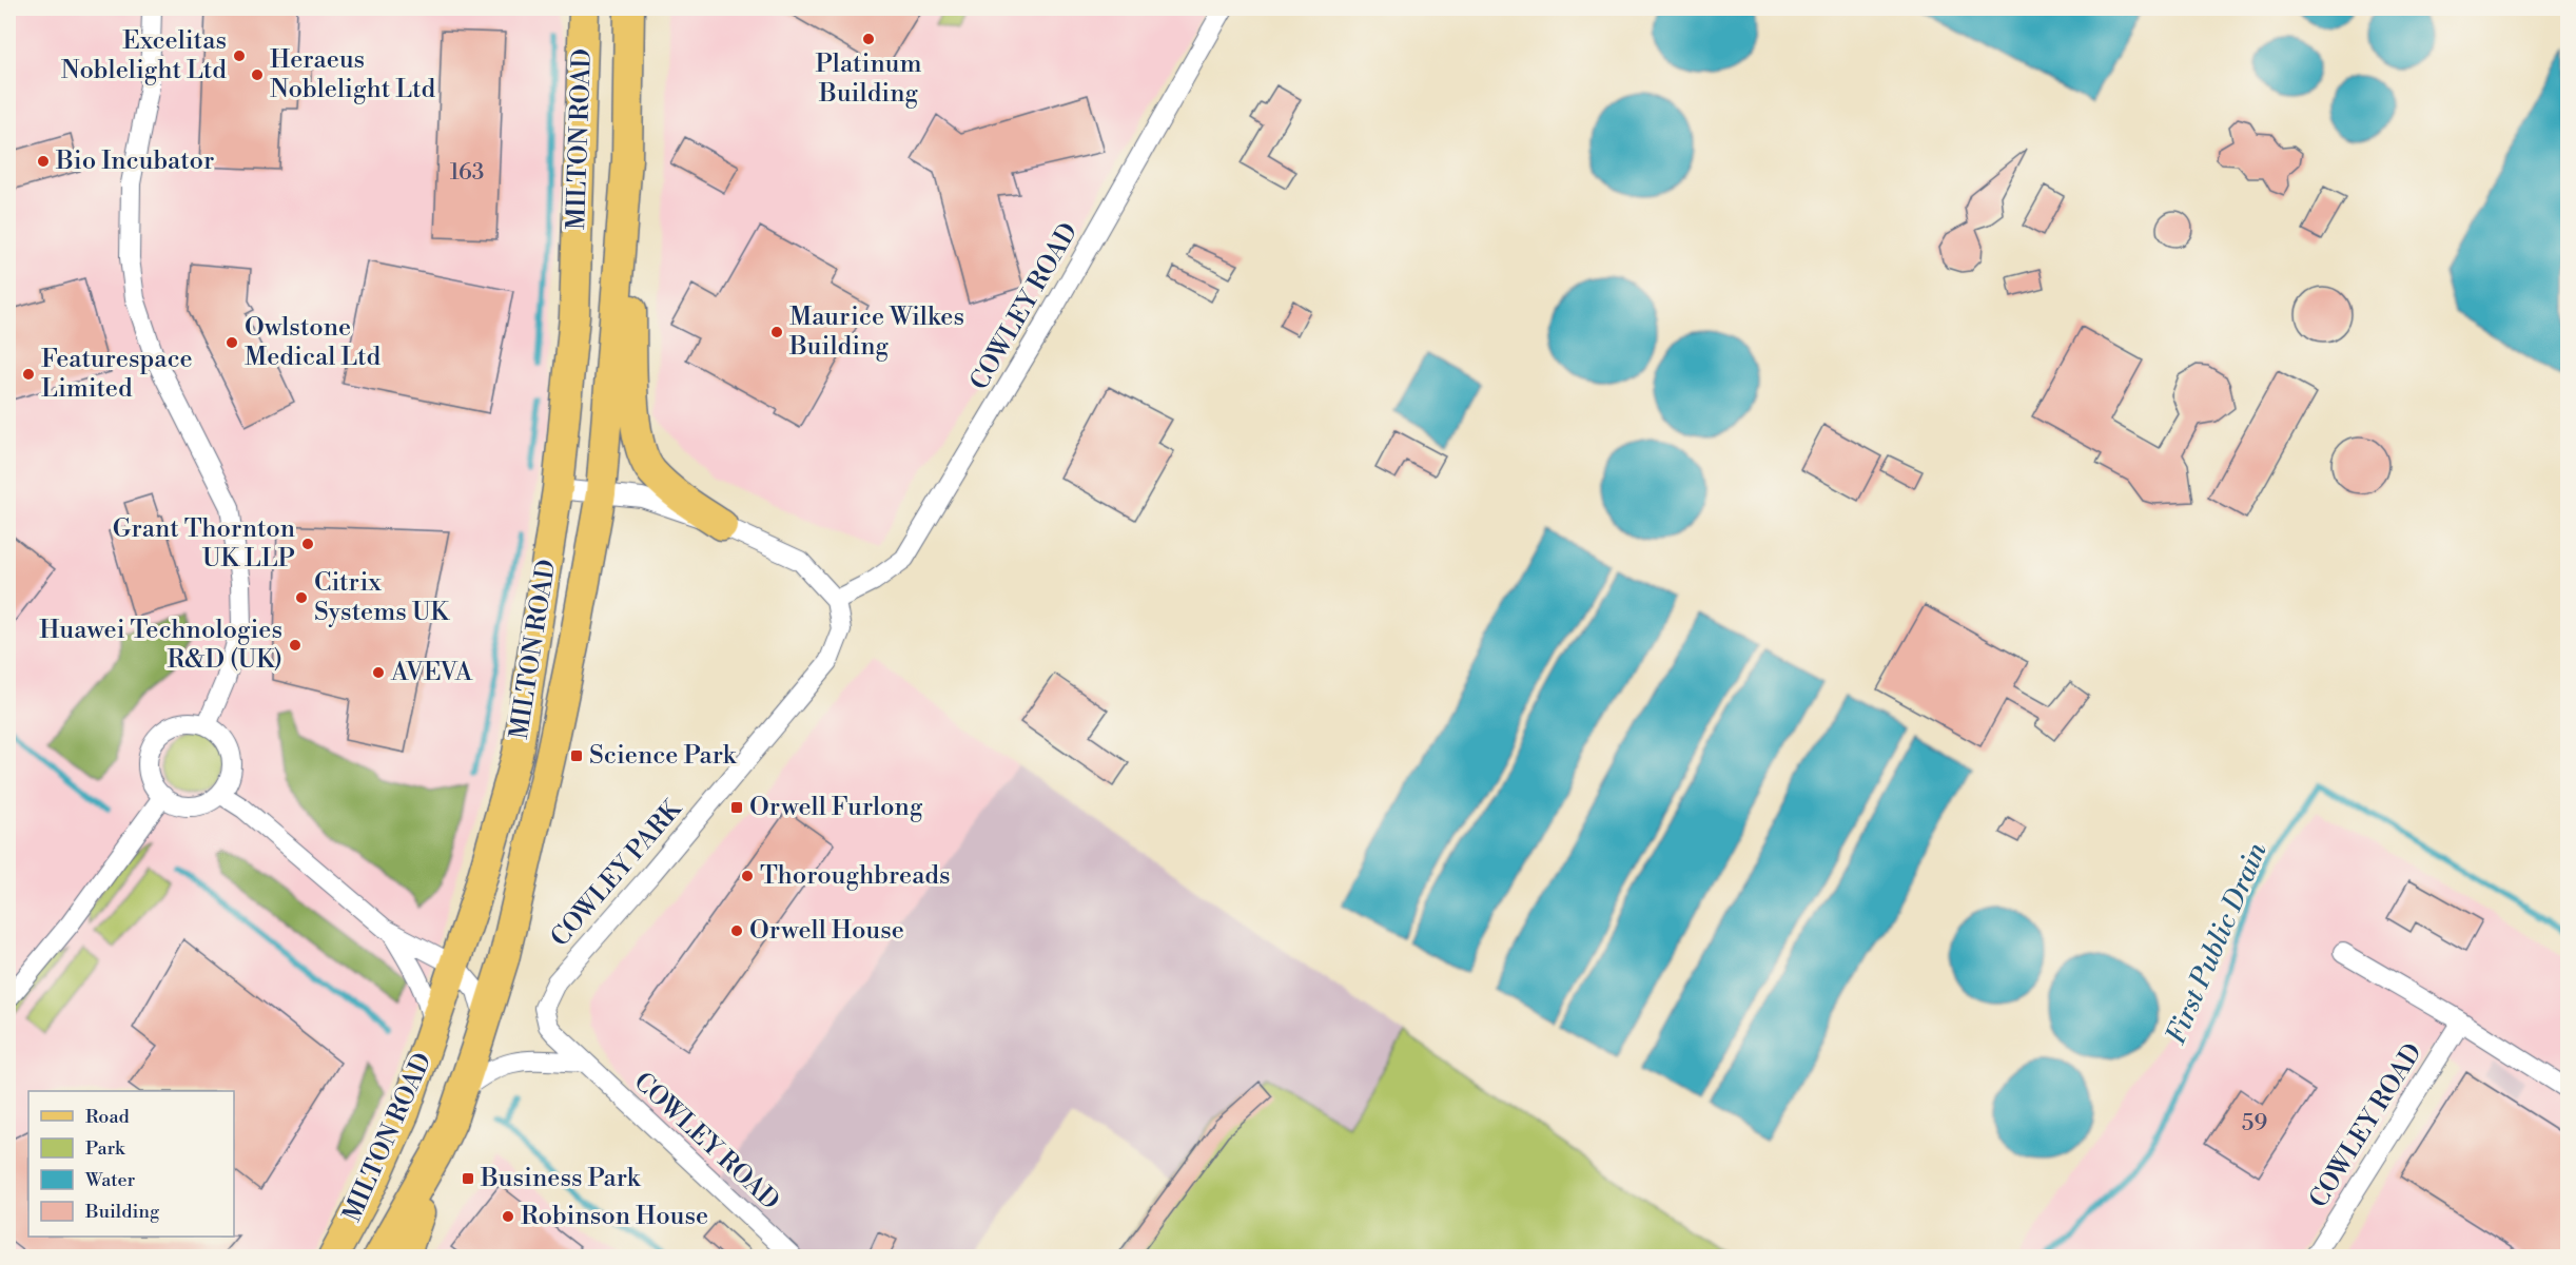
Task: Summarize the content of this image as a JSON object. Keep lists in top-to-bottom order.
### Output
{
  "streets": {
    "main road": ["MILTON ROAD"],
    "street": ["COWLEY ROAD", "COWLEY PARK"]
  },
  "crossings": [
    ["COWLEY ROAD", "COWLEY PARK"]
  ],
  "water": ["First Public Drain"],
  "places": {
    "other": [
      "Platinum Building",
      "Excelitas Noblelight Ltd",
      "Heraeus Noblelight Ltd",
      "Bio Incubator",
      "Maurice Wilkes Building",
      "Owlstone Medical Ltd",
      "Featurespace Limited",
      "Grant Thornton UK LLP",
      "Citrix Systems UK",
      "Huawei Technologies R&D (UK)",
      "AVEVA",
      "Thoroughbreads",
      "Orwell House",
      "Robinson House"
    ],
    "transit": ["Science Park", "Orwell Furlong", "Business Park"]
  },
  "house_numbers": ["163", "59"],
  "legend": [
    "Road",
    "Park",
    "Water",
    "Building"
  ]
}
